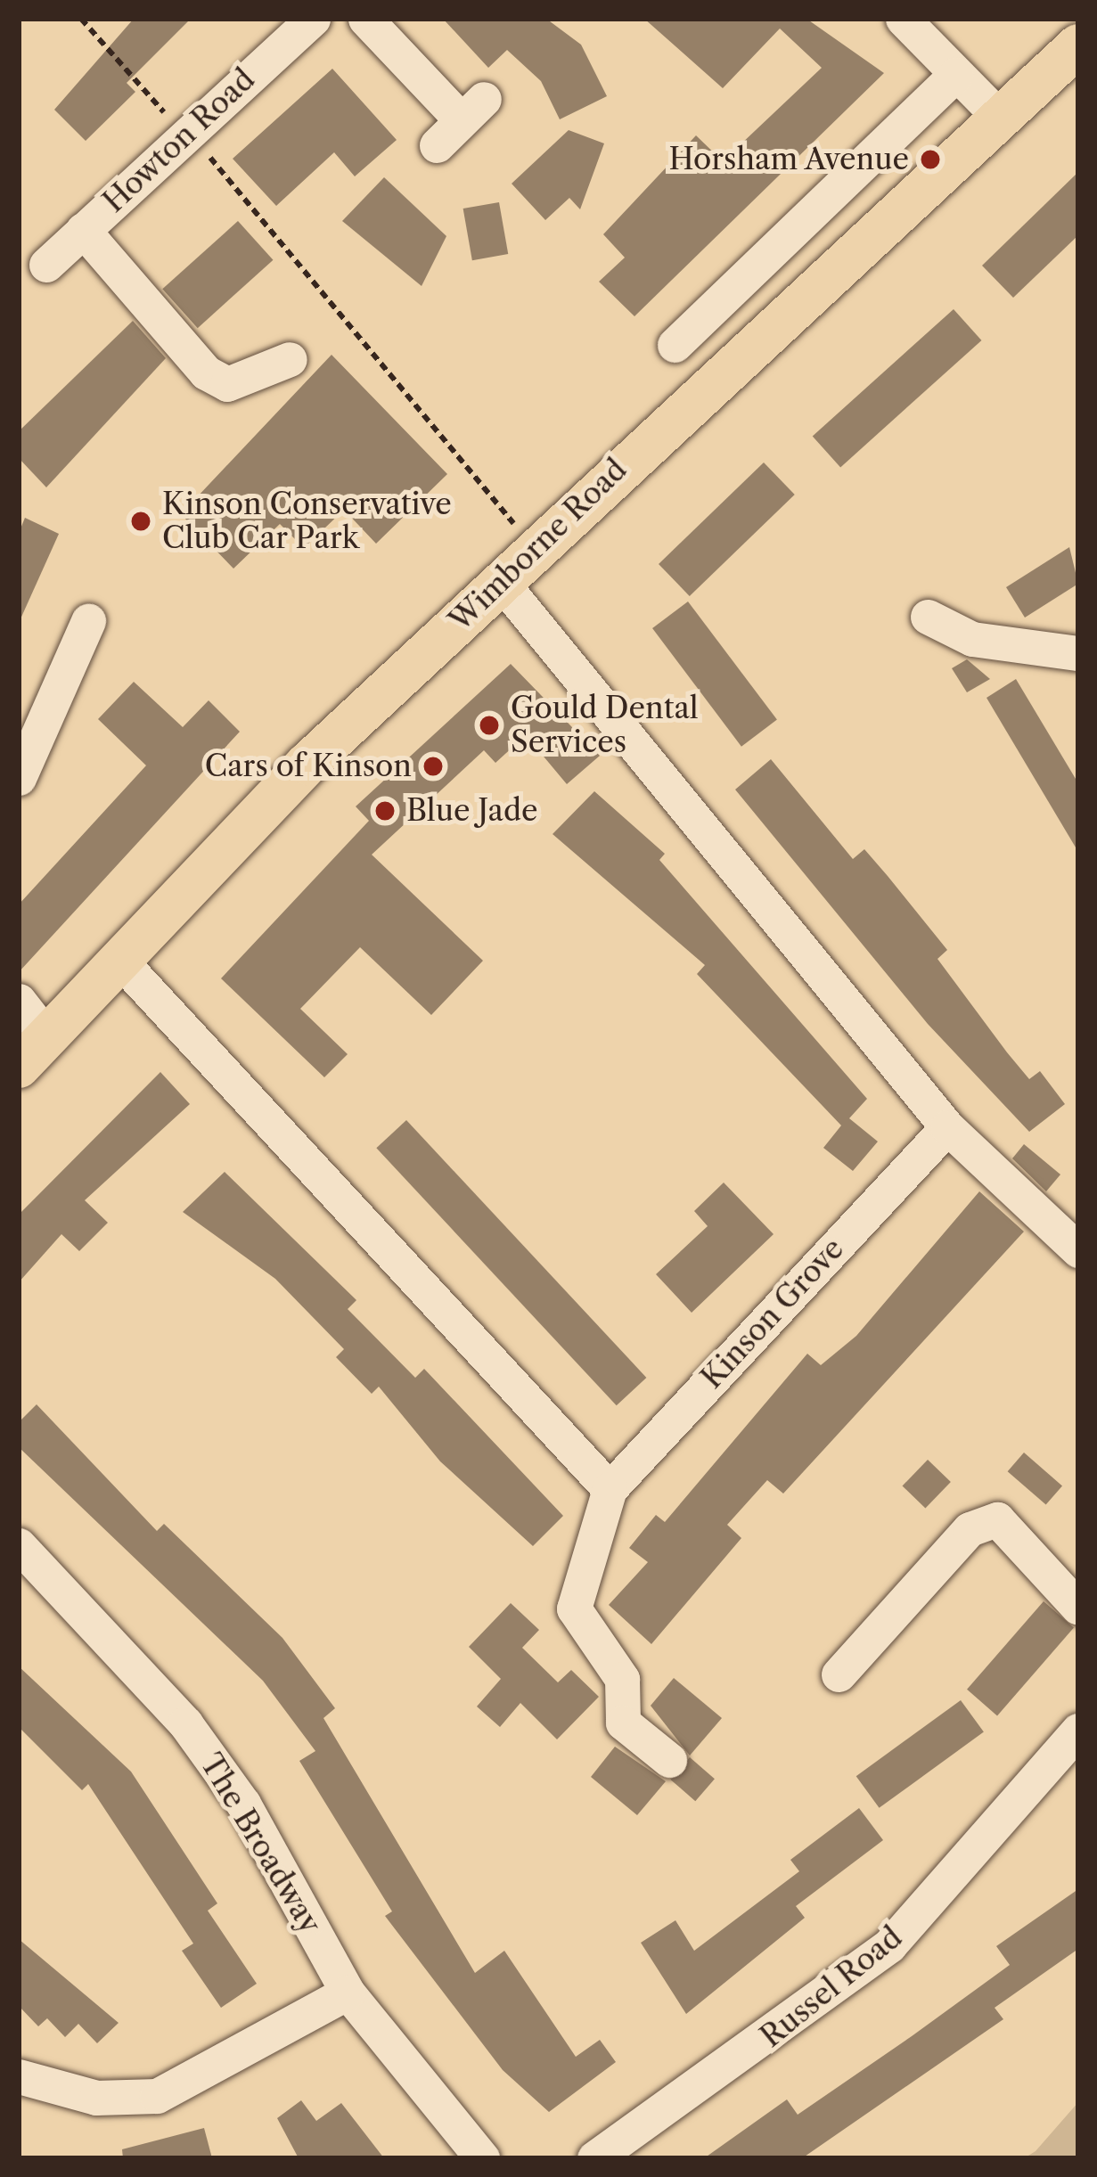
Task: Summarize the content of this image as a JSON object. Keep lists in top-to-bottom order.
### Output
{
  "streets": {
    "main road": ["Wimborne Road"],
    "street": [
      "Howton Road",
      "Kinson Grove",
      "The Broadway",
      "Russel Road"
    ]
  },
  "places": [
    "Horsham Avenue",
    "Kinson Conservative Club Car Park",
    "Gould Dental Services",
    "Cars of Kinson",
    "Blue Jade"
  ]
}
